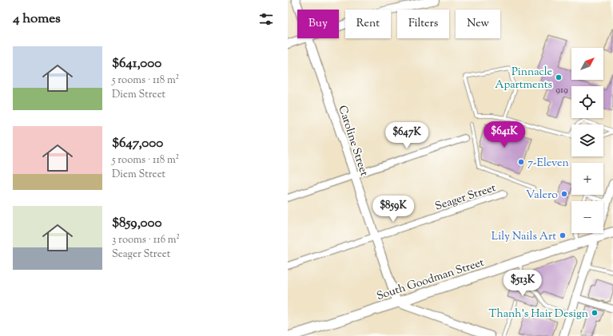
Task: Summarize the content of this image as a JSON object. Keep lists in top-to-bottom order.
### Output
{
  "streets": {
    "main road": ["South Goodman Street"],
    "street": ["Caroline Street", "Seager Street"]
  },
  "crossings": [
    ["Caroline Street", "Seager Street"],
    ["Caroline Street", "South Goodman Street"]
  ],
  "places": [
    "Pinnacle Apartments",
    "7-Eleven",
    "Valero",
    "Lily Nails Art",
    "Thanh's Hair Design"
  ],
  "house_numbers": ["919"],
  "north": "top right",
  "page": {
    "heading": "4 homes",
    "chip": [
      "Buy",
      "Rent",
      "Filters",
      "New"
    ],
    "list": [
      {
        "name": "$641,000",
        "note": "5 rooms · 118 m² · Diem Street"
      },
      {
        "name": "$647,000",
        "note": "5 rooms · 118 m² · Diem Street"
      },
      {
        "name": "$859,000",
        "note": "3 rooms · 116 m² · Seager Street"
      }
    ],
    "map_buttons": ["+", "−"],
    "price": [
      "$641K",
      "$647K",
      "$859K",
      "$513K"
    ]
  }
}
